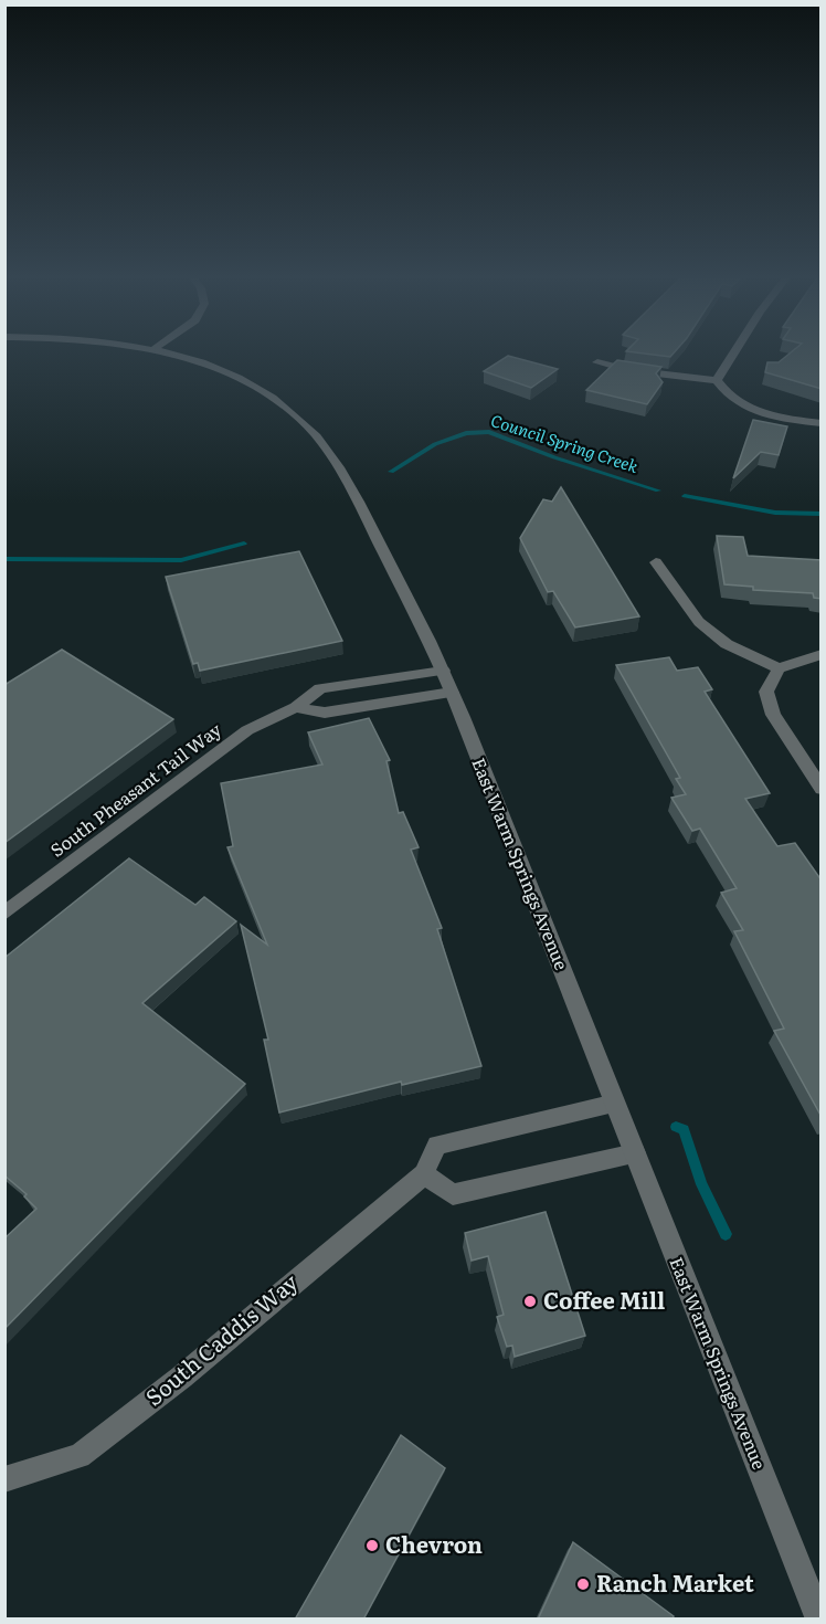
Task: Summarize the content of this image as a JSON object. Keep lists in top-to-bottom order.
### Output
{
  "streets": {
    "street": ["South Pheasant Tail Way", "East Warm Springs Avenue", "South Caddis Way"]
  },
  "crossings": [
    ["South Pheasant Tail Way", "East Warm Springs Avenue"],
    ["East Warm Springs Avenue", "South Caddis Way"]
  ],
  "water": ["Council Spring Creek"],
  "places": ["Coffee Mill", "Chevron", "Ranch Market"]
}
